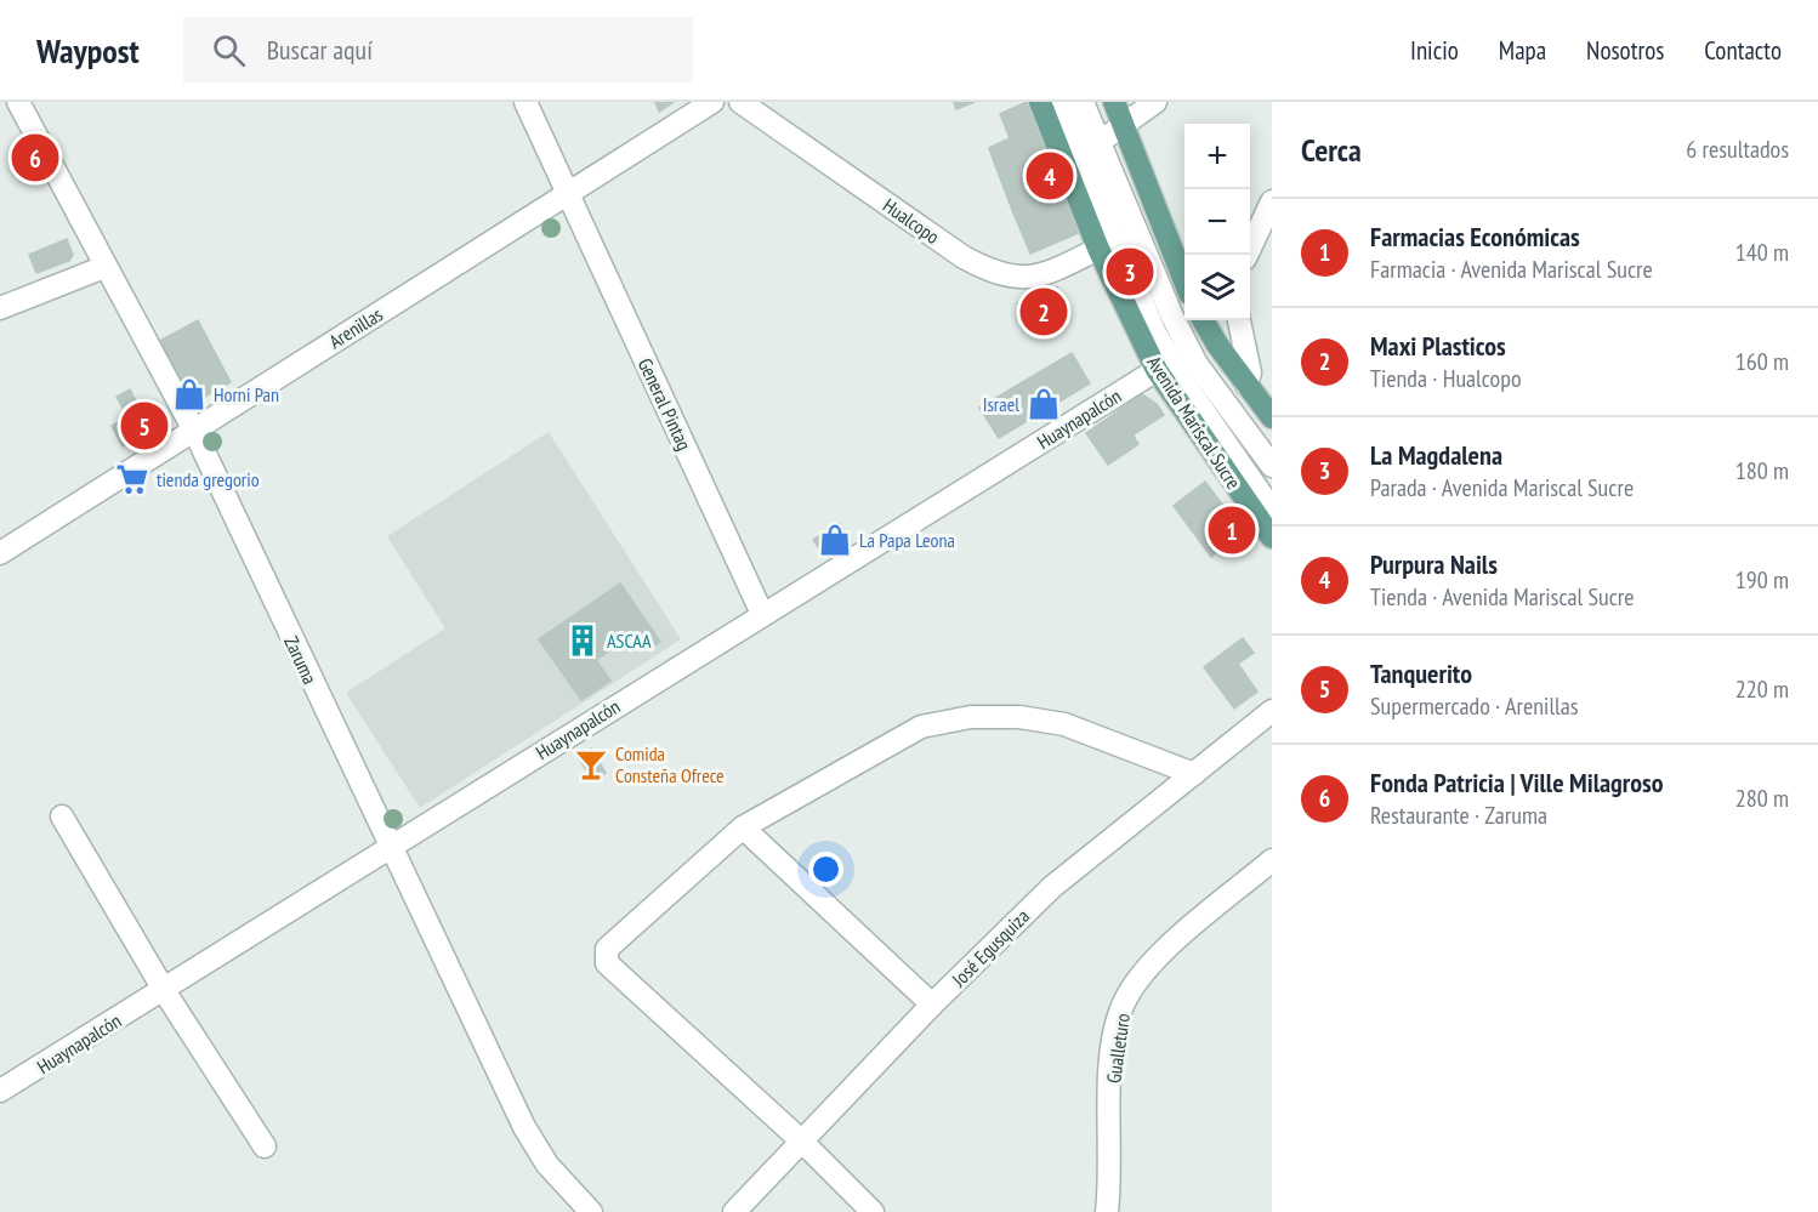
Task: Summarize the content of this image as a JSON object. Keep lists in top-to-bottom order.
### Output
{
  "streets": {
    "main road": ["Avenida Mariscal Sucre"],
    "street": [
      "Hualcopo",
      "Arenillas",
      "General Pintag",
      "Huaynapalcón",
      "Zaruma",
      "José Egusquiza",
      "Gualleturo"
    ]
  },
  "crossings": [
    ["Hualcopo", "Avenida Mariscal Sucre"],
    ["Arenillas", "General Pintag"],
    ["Arenillas", "Zaruma"],
    ["General Pintag", "Huaynapalcón"],
    ["Huaynapalcón", "Avenida Mariscal Sucre"],
    ["Huaynapalcón", "Zaruma"]
  ],
  "places": {
    "shop": ["Horni Pan", "Israel", "La Papa Leona"],
    "supermarket": ["tienda gregorio"],
    "building": ["ASCAA"],
    "bar": ["Comida Consteña Ofrece"]
  },
  "page": {
    "header": "Waypost",
    "search": "Buscar aquí",
    "nav": [
      "Inicio",
      "Mapa",
      "Nosotros",
      "Contacto"
    ],
    "heading": ["Cerca", "6 resultados"],
    "map_buttons": ["+", "−"],
    "pins": [
      "6",
      "4",
      "3",
      "2",
      "5",
      "1"
    ],
    "list": [
      {
        "mark": "1",
        "name": "Farmacias Económicas",
        "note": "Farmacia · Avenida Mariscal Sucre",
        "value": "140 m"
      },
      {
        "mark": "2",
        "name": "Maxi Plasticos",
        "note": "Tienda · Hualcopo",
        "value": "160 m"
      },
      {
        "mark": "3",
        "name": "La Magdalena",
        "note": "Parada · Avenida Mariscal Sucre",
        "value": "180 m"
      },
      {
        "mark": "4",
        "name": "Purpura Nails",
        "note": "Tienda · Avenida Mariscal Sucre",
        "value": "190 m"
      },
      {
        "mark": "5",
        "name": "Tanquerito",
        "note": "Supermercado · Arenillas",
        "value": "220 m"
      },
      {
        "mark": "6",
        "name": "Fonda Patricia | Ville Milagroso",
        "note": "Restaurante · Zaruma",
        "value": "280 m"
      }
    ]
  }
}
